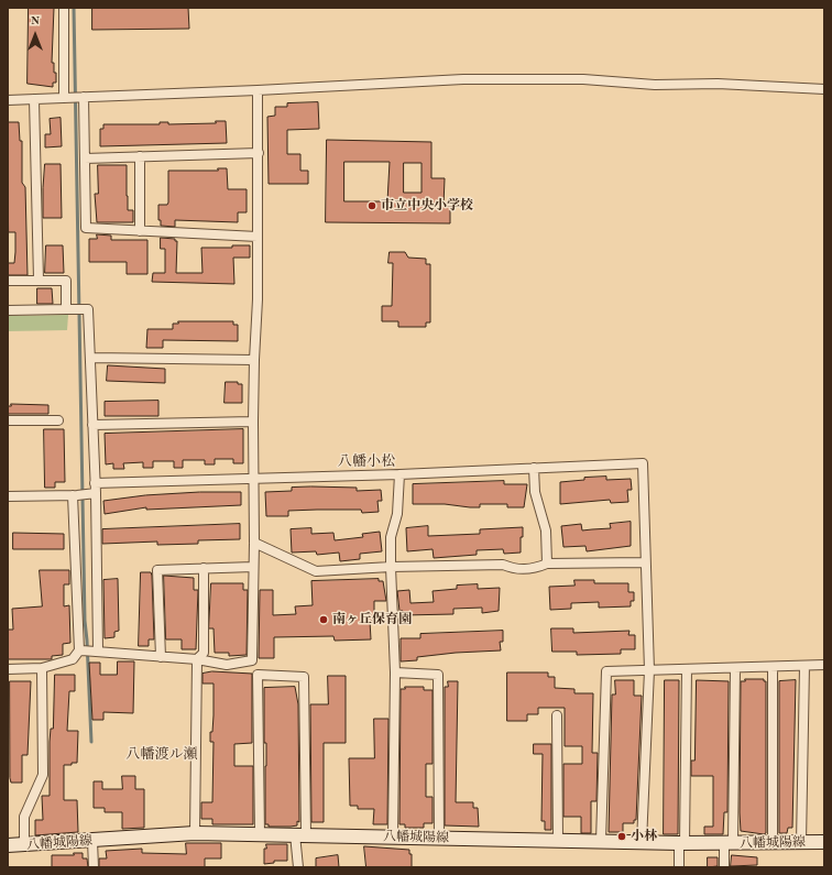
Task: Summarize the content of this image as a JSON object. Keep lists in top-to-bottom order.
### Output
{
  "streets": {
    "main road": ["八幡城陽線"]
  },
  "districts": ["八幡小松", "八幡渡ル瀬"],
  "places": ["市立中央小学校", "南ヶ丘保育園", "小林"],
  "north": "top"
}
